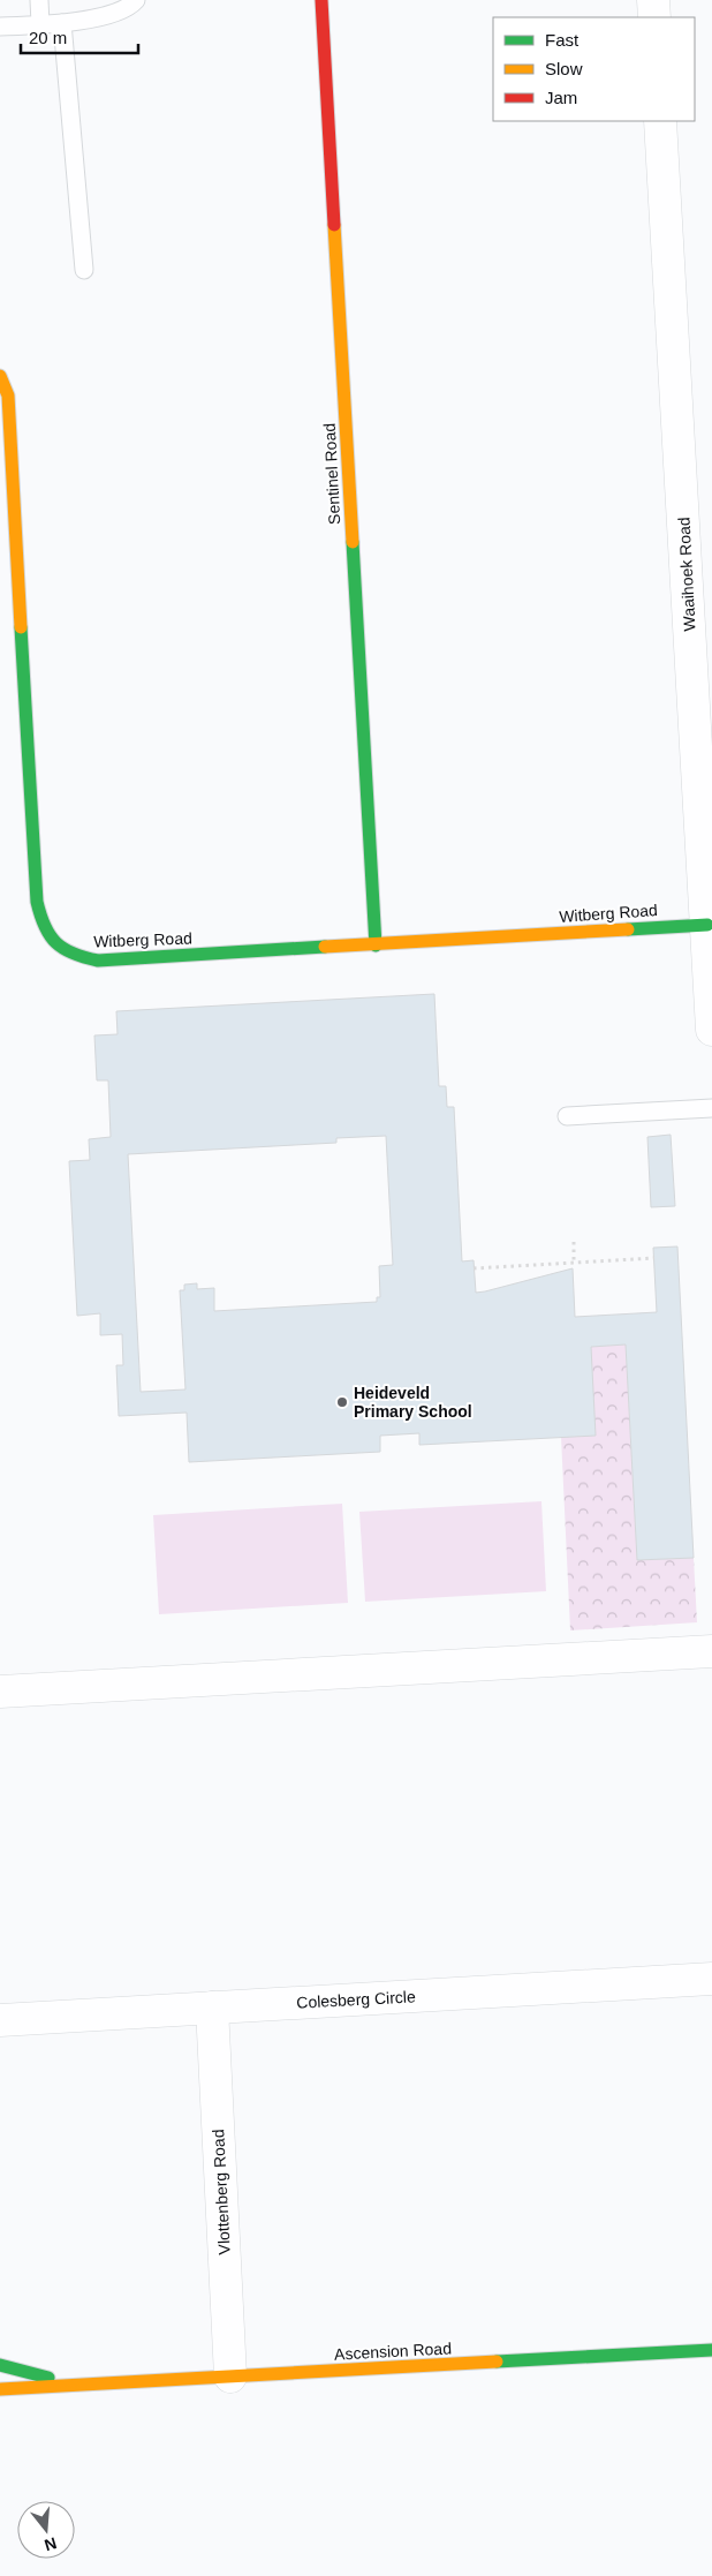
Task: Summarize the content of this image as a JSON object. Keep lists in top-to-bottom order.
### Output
{
  "streets": {
    "street": [
      "Sentinel Road",
      "Waaihoek Road",
      "Witberg Road",
      "Colesberg Circle",
      "Vlottenberg Road",
      "Ascension Road"
    ]
  },
  "crossings": [
    ["Sentinel Road", "Witberg Road"],
    ["Waaihoek Road", "Witberg Road"],
    ["Colesberg Circle", "Vlottenberg Road"],
    ["Vlottenberg Road", "Ascension Road"]
  ],
  "places": ["Heideveld Primary School"],
  "legend": ["Fast", "Slow", "Jam"],
  "scale_bar": "20 m",
  "north": "bottom"
}
